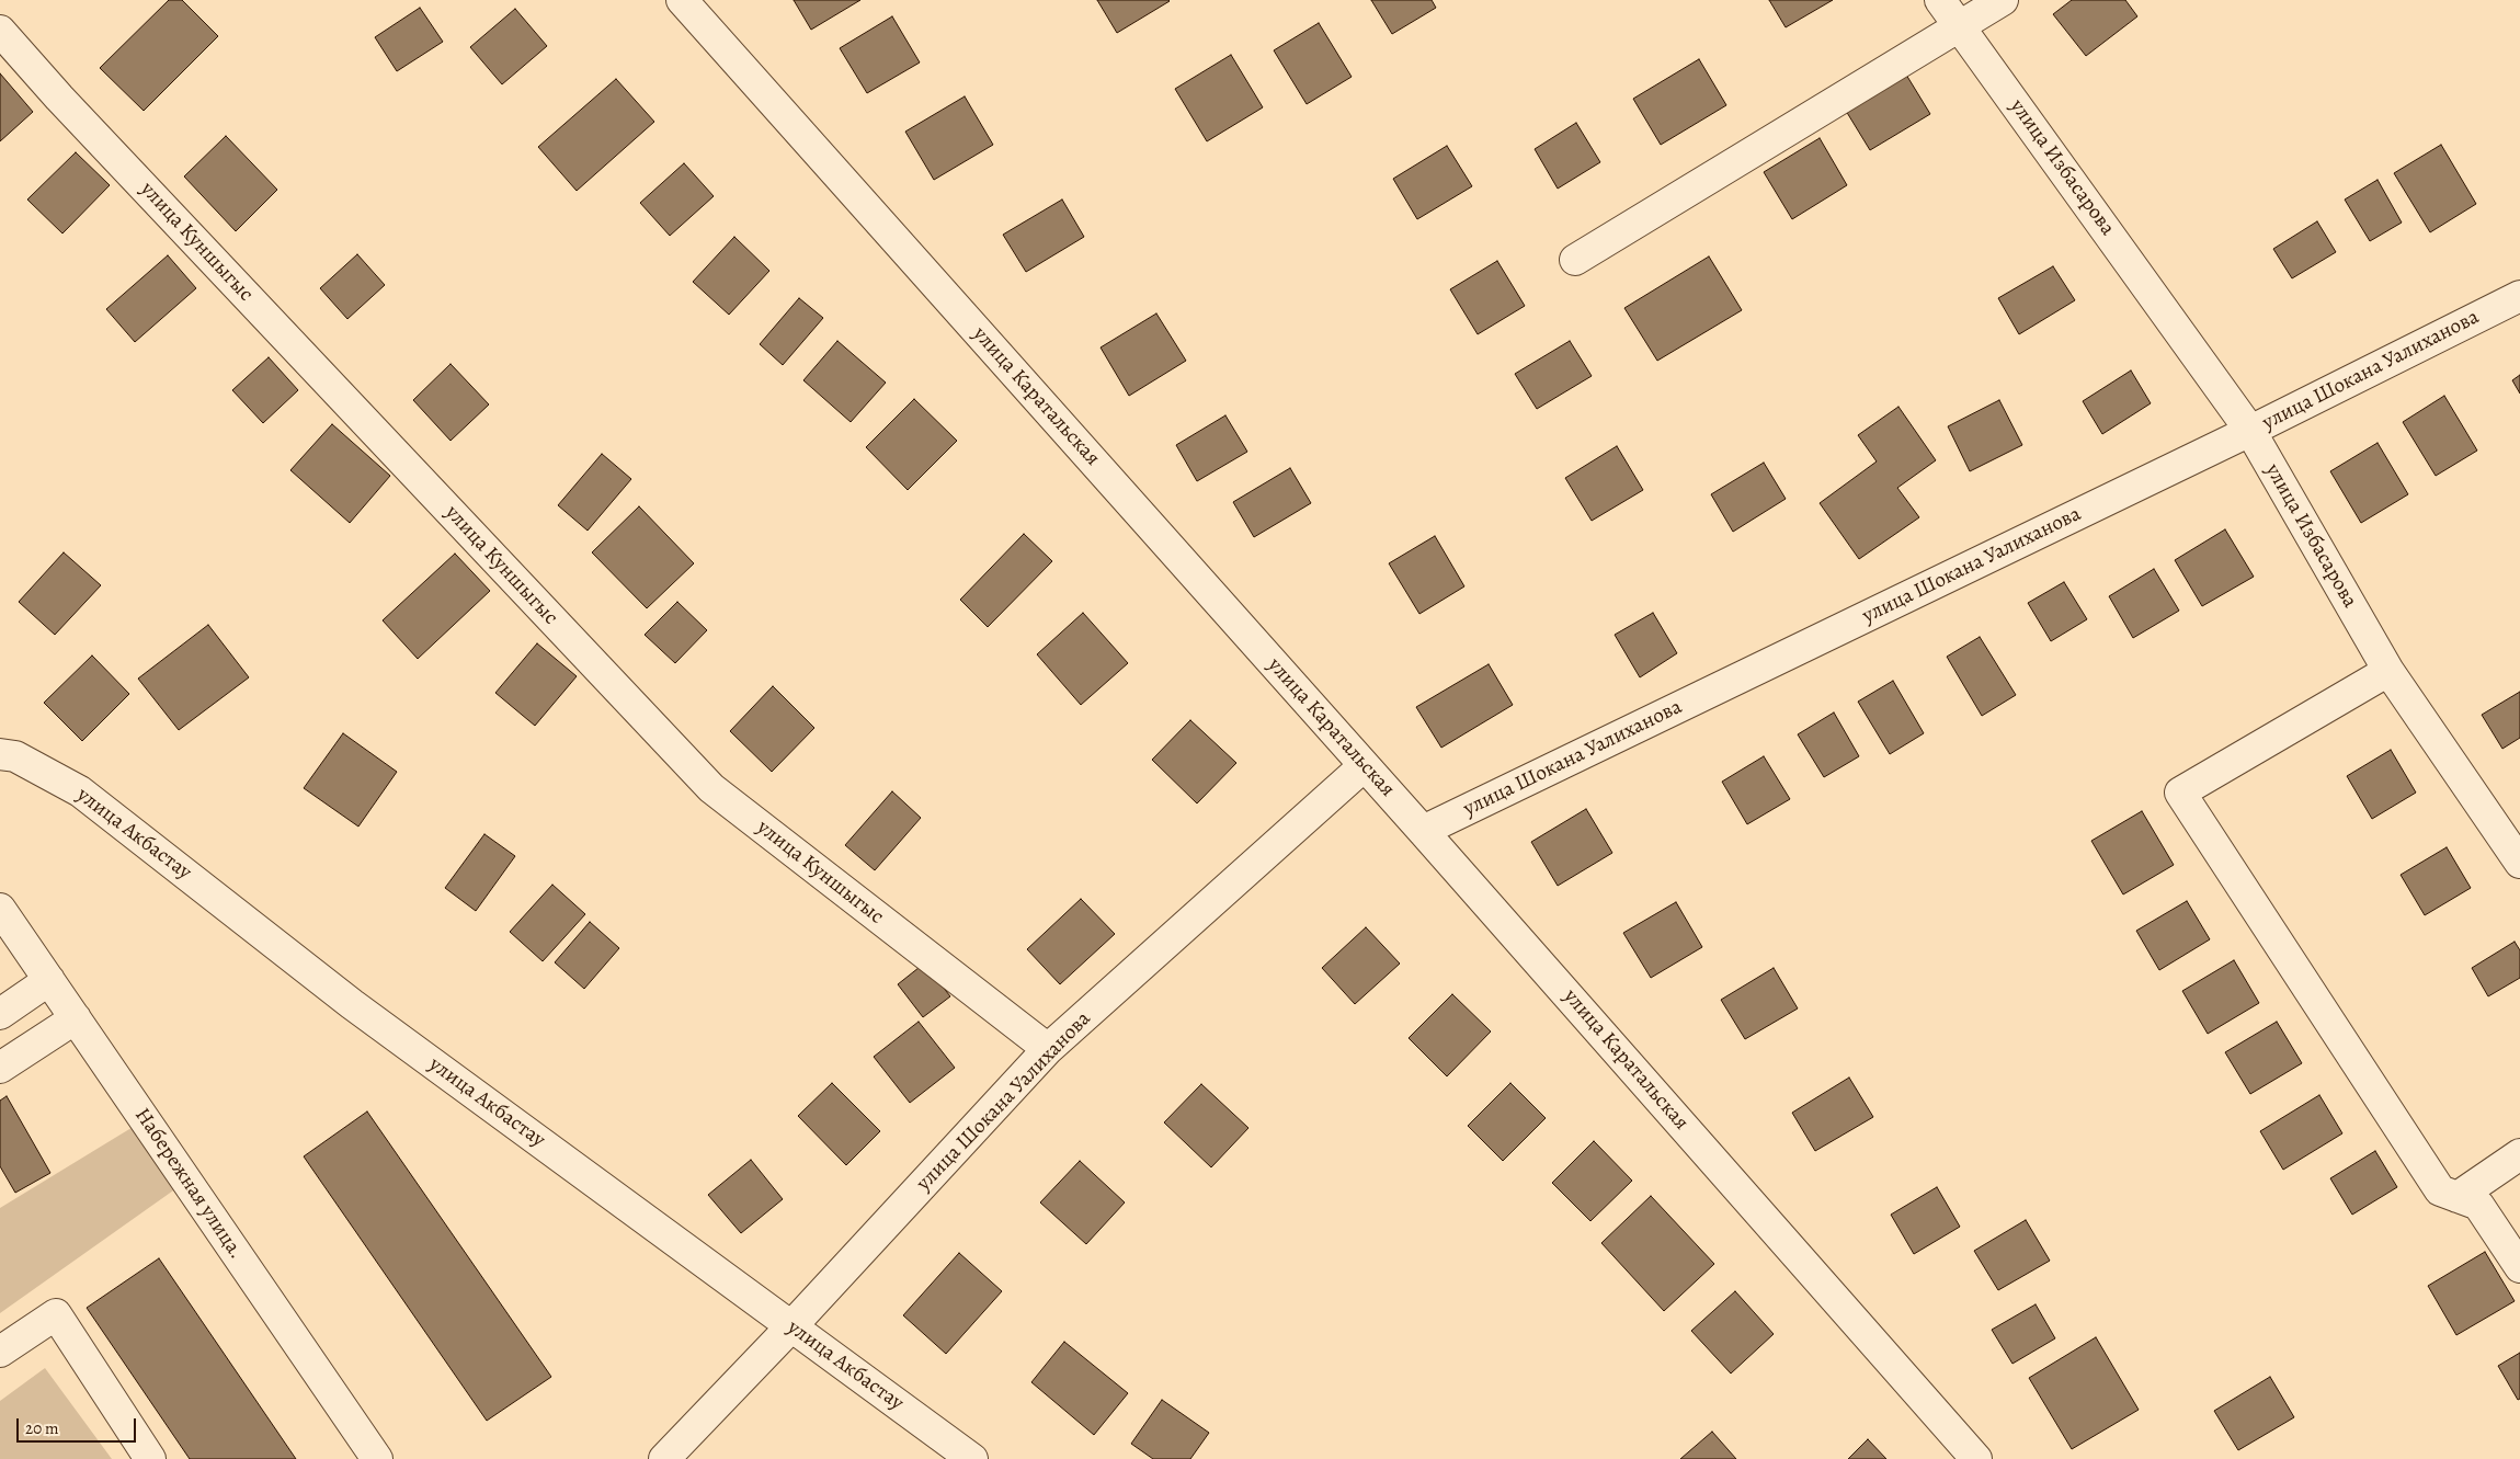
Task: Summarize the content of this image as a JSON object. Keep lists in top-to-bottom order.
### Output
{
  "streets": {
    "street": [
      "улица Избасарова",
      "улица Куншыгыс",
      "улица Шокана Уалиханова",
      "улица Каратальская",
      "улица Акбастау",
      "Набережная улица."
    ]
  },
  "crossings": [
    ["улица Избасарова", "улица Шокана Уалиханова"],
    ["улица Куншыгыс", "улица Шокана Уалиханова"],
    ["улица Шокана Уалиханова", "улица Каратальская"],
    ["улица Шокана Уалиханова", "улица Акбастау"]
  ],
  "scale_bar": "20 m"
}
